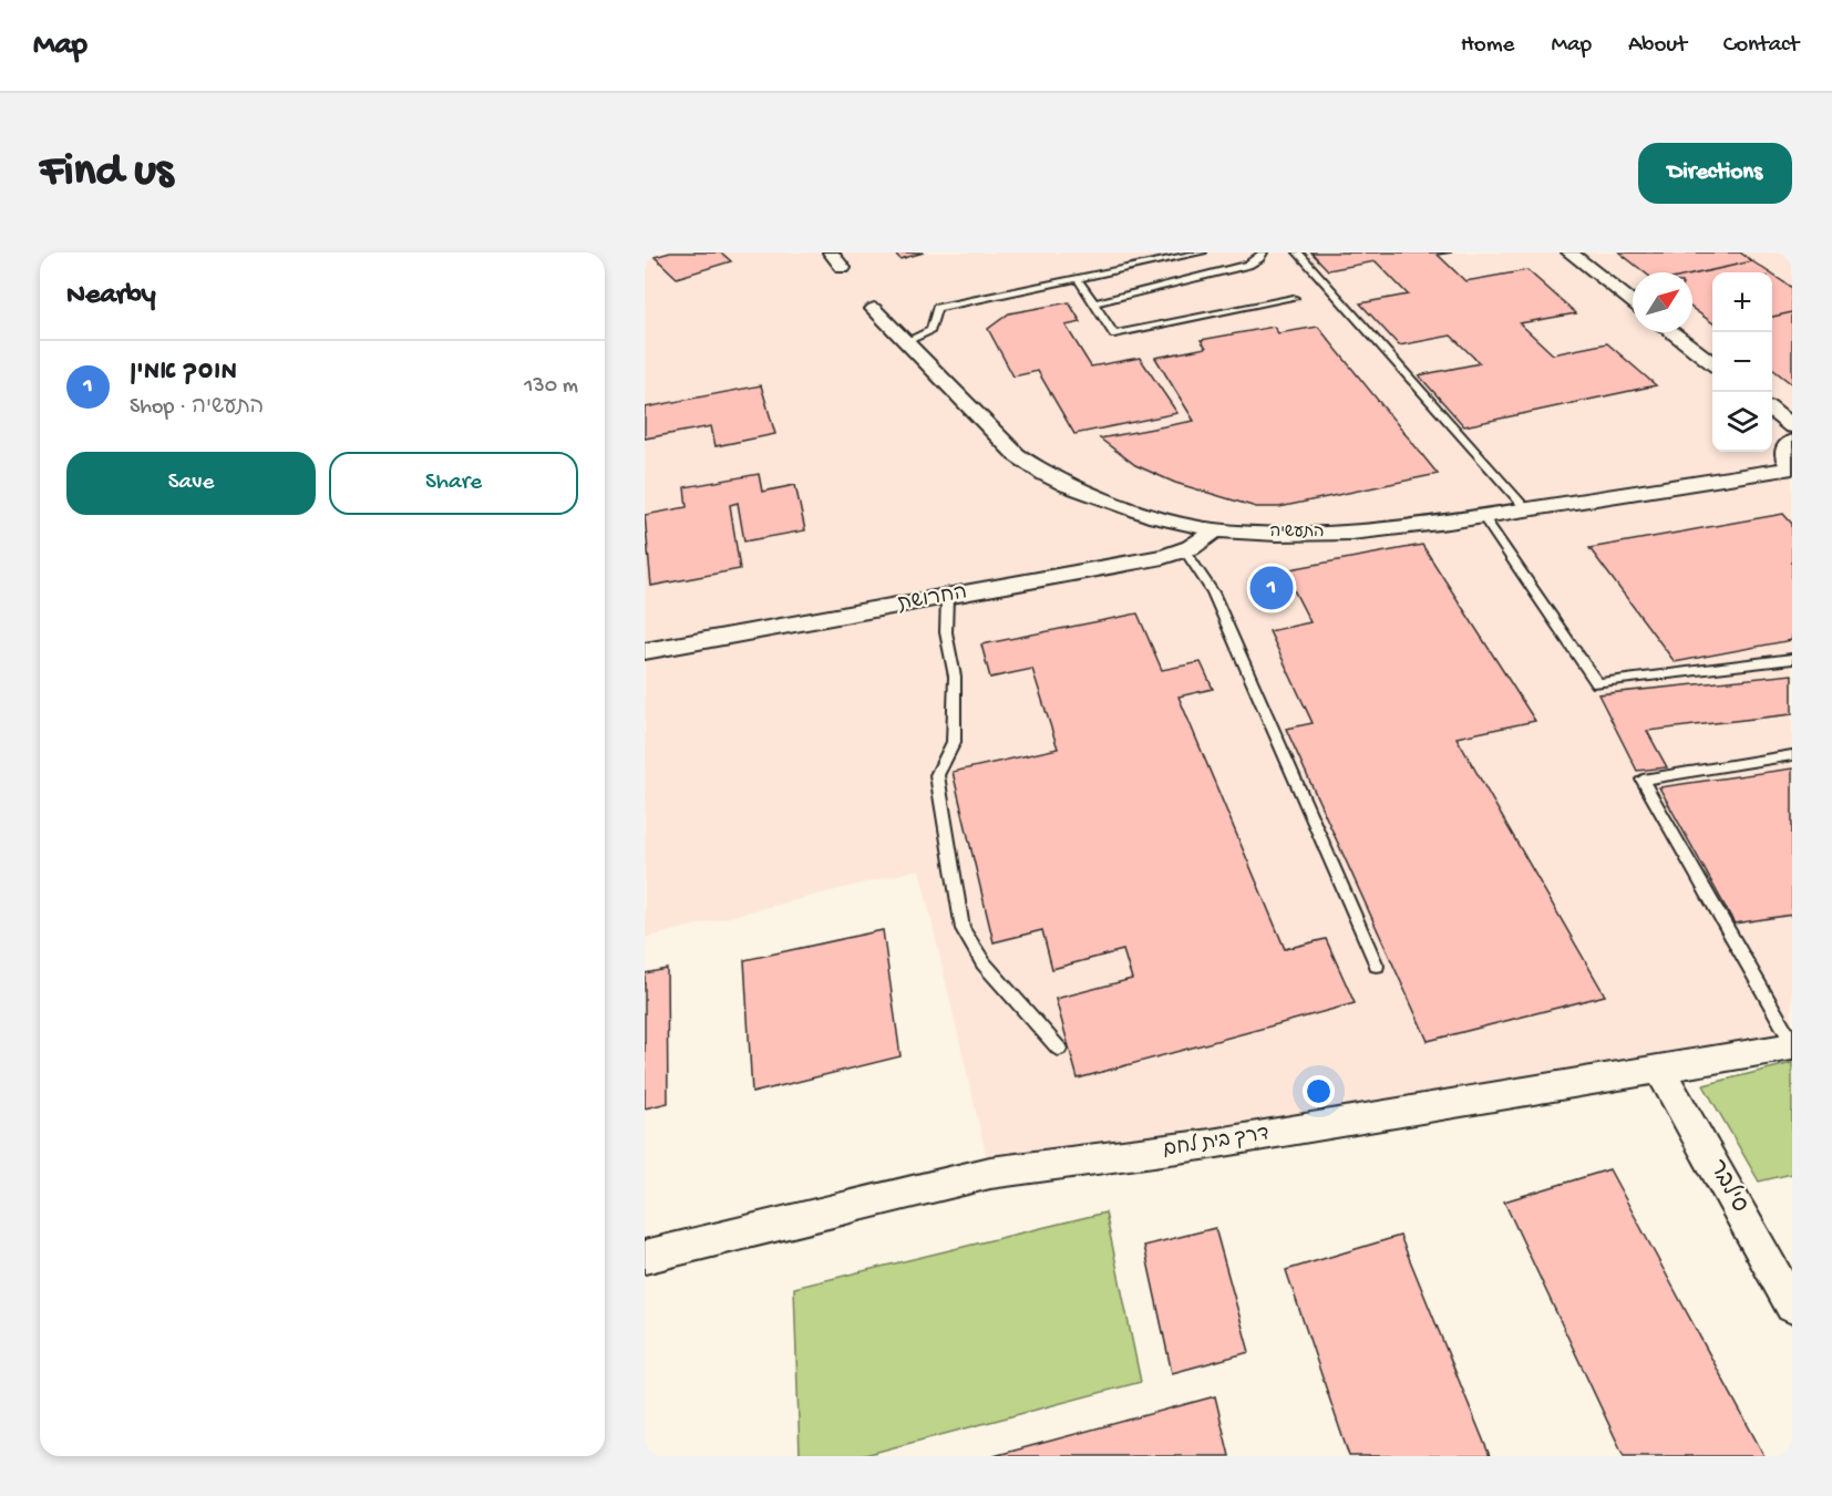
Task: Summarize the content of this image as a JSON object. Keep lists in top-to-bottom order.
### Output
{
  "streets": {
    "street": [
      "התעשיה",
      "החרושת",
      "דרך בית לחם",
      "סילבר"
    ]
  },
  "crossings": [
    ["התעשיה", "החרושת"],
    ["דרך בית לחם", "סילבר"]
  ],
  "north": "top right",
  "page": {
    "header": "Map",
    "nav": [
      "Home",
      "Map",
      "About",
      "Contact"
    ],
    "buttons": [
      "Directions",
      ["Save", "Share"]
    ],
    "title": "Find us",
    "heading": "Nearby",
    "map_buttons": ["+", "−"],
    "list": [
      {
        "mark": "1",
        "name": "מוסך אמין",
        "note": "Shop · התעשיה",
        "value": "130 m"
      }
    ],
    "pins": "1"
  }
}
